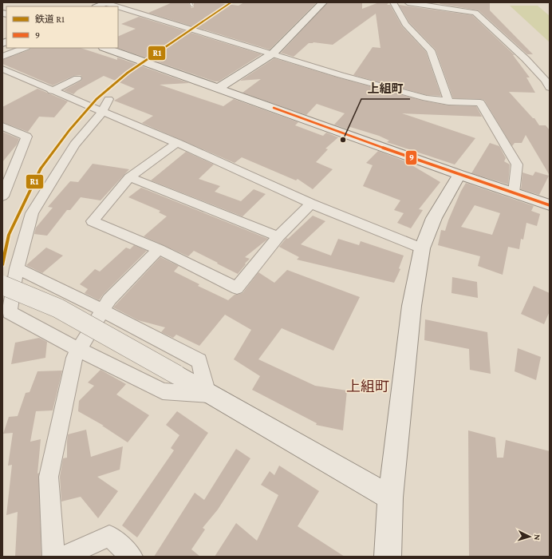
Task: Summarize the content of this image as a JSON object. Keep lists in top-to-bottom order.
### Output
{
  "districts": ["上組町"],
  "places": ["上組町"],
  "lines": ["rail line R1", "transit line 9"],
  "legend": ["鉄道 R1", "9"],
  "north": "right"
}
